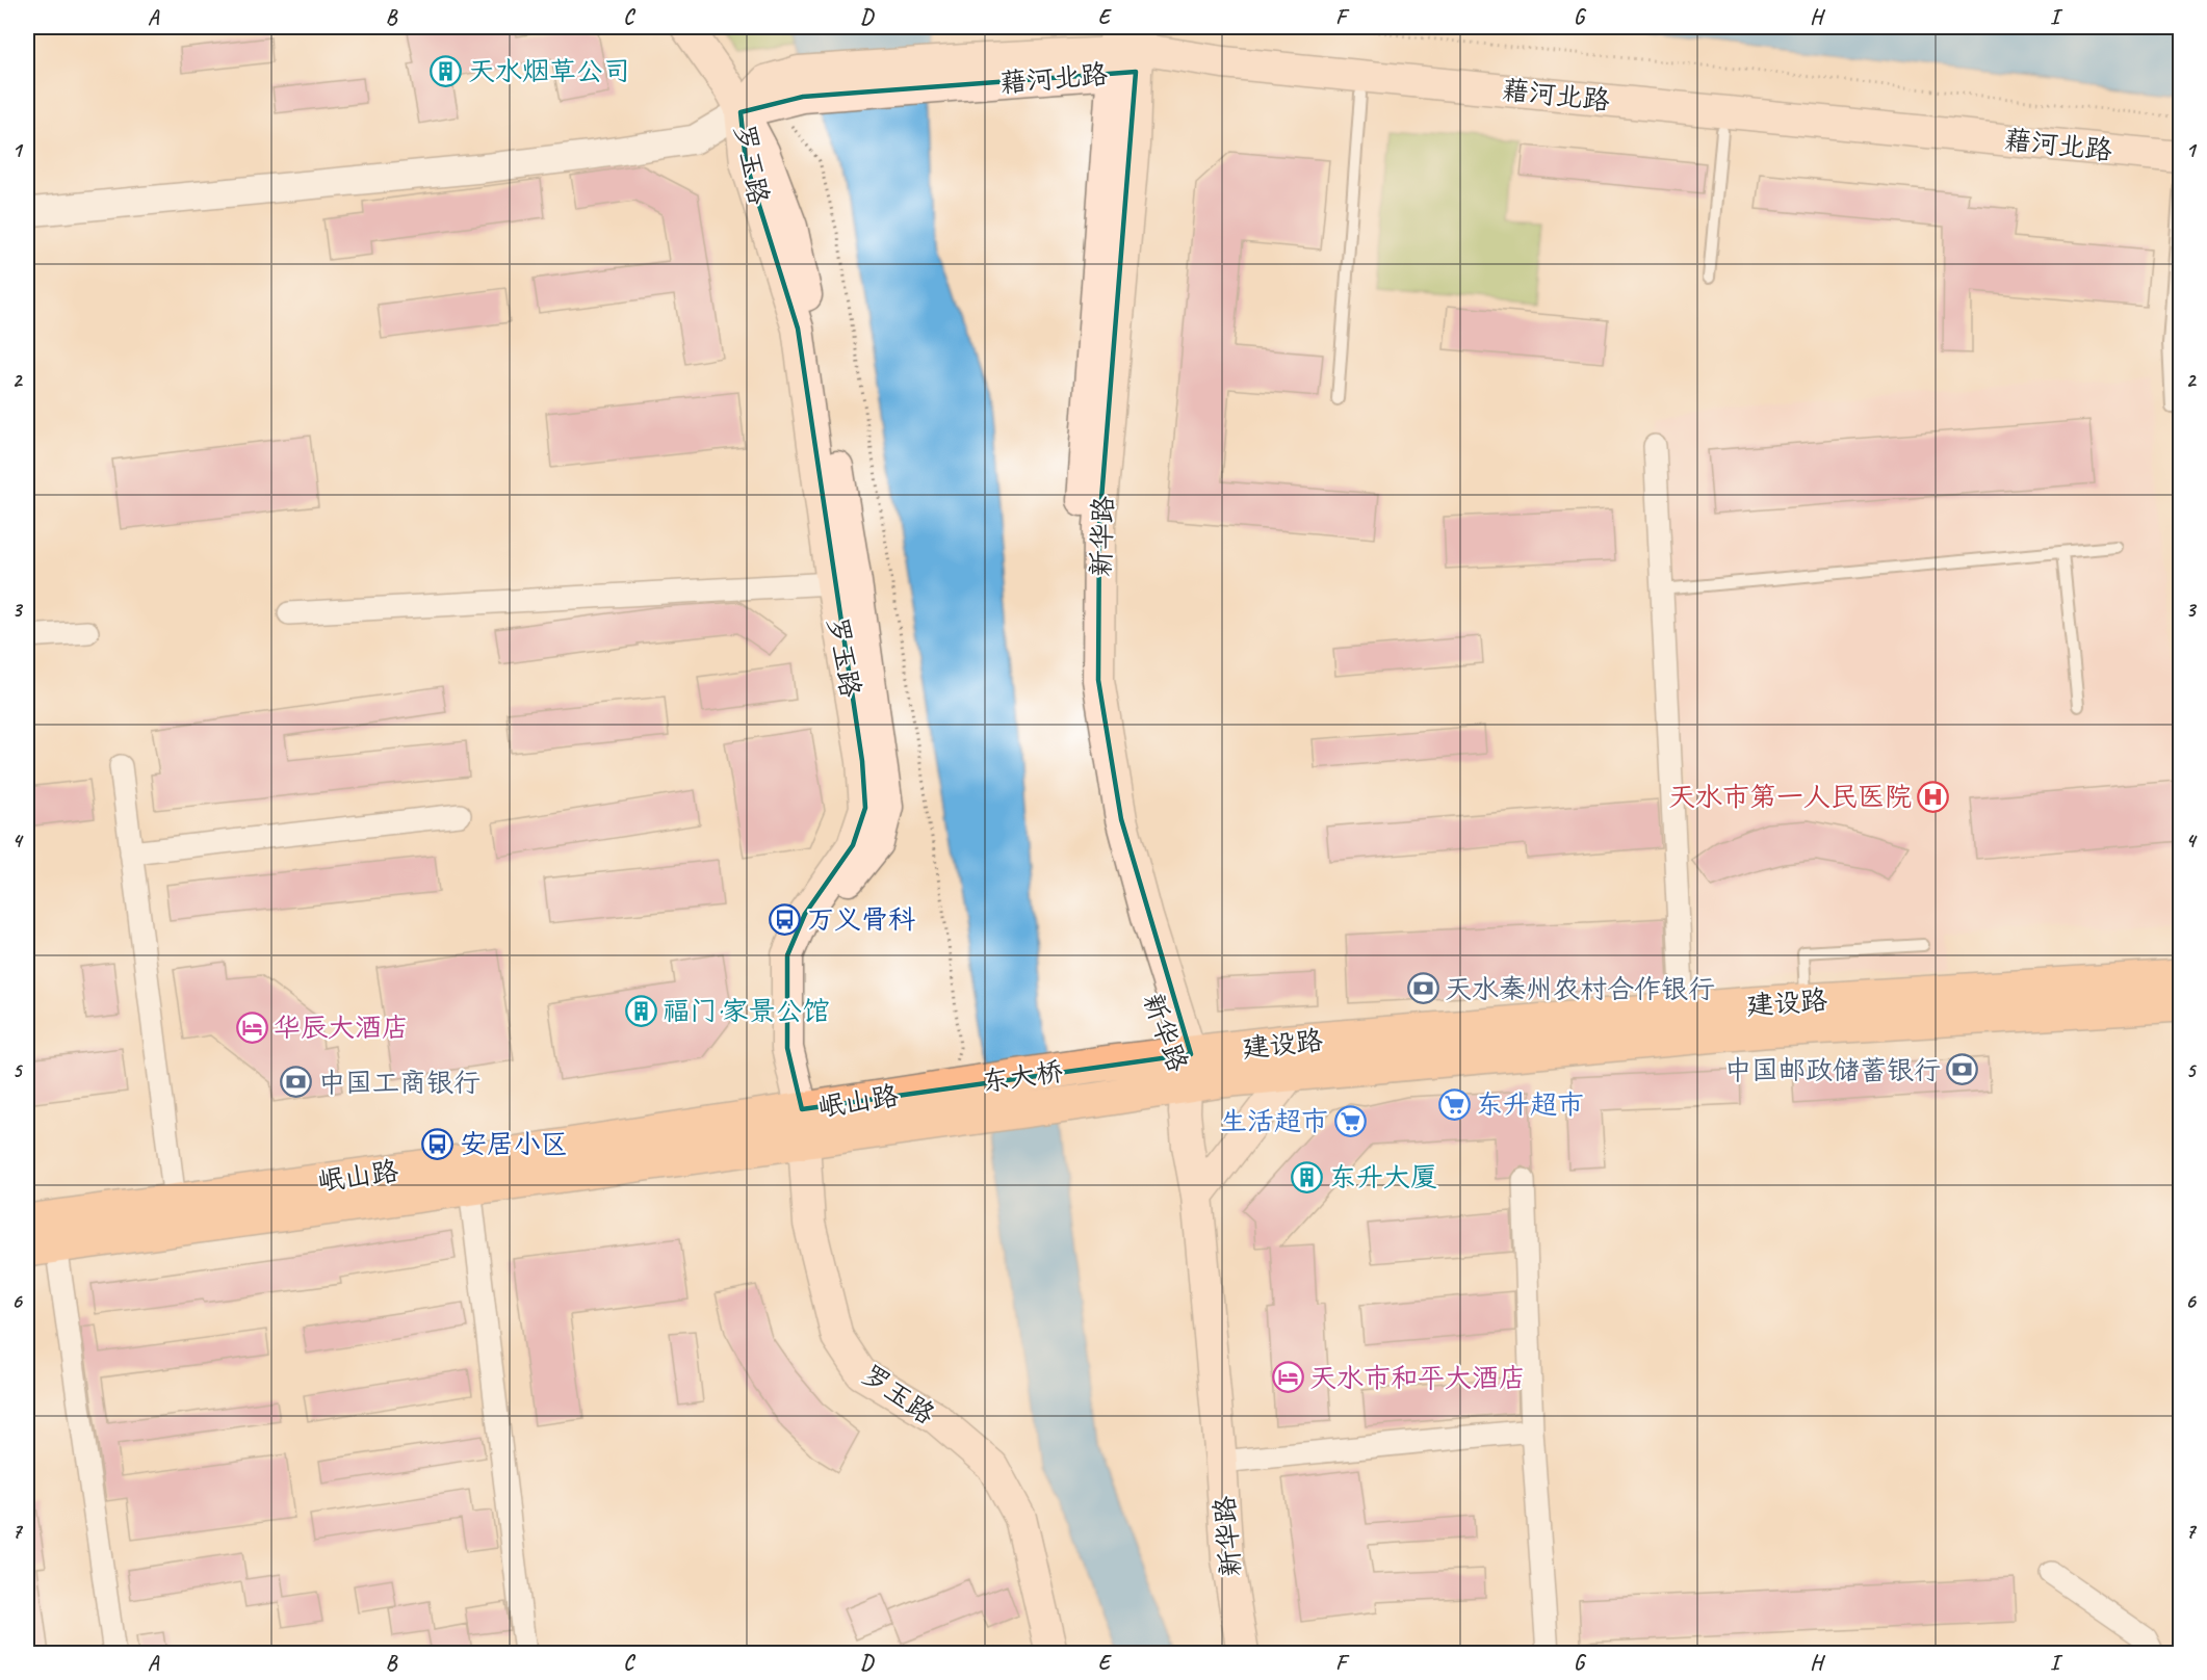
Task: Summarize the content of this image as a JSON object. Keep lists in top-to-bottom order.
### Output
{
  "streets": {
    "main road": [
      "藉河北路",
      "罗玉路",
      "新华路",
      "建设路",
      "东大桥",
      "岷山路"
    ]
  },
  "crossings": [
    ["藉河北路", "新华路"],
    ["罗玉路", "东大桥"],
    ["罗玉路", "岷山路"],
    ["新华路", "建设路"],
    ["建设路", "东大桥"],
    ["东大桥", "岷山路"]
  ],
  "places": {
    "building": ["天水烟草公司", "福门·家景公馆", "东升大厦"],
    "hospital": ["天水市第一人民医院"],
    "bus stop": ["万义骨科", "安居小区"],
    "bank": ["天水秦州农村合作银行", "中国邮政储蓄银行", "中国工商银行"],
    "hotel": ["华辰大酒店", "天水市和平大酒店"],
    "supermarket": ["东升超市", "生活超市"]
  },
  "grid": {
    "columns": [
      "A",
      "B",
      "C",
      "D",
      "E",
      "F",
      "G",
      "H",
      "I"
    ],
    "rows": [
      "1",
      "2",
      "3",
      "4",
      "5",
      "6",
      "7"
    ]
  }
}
